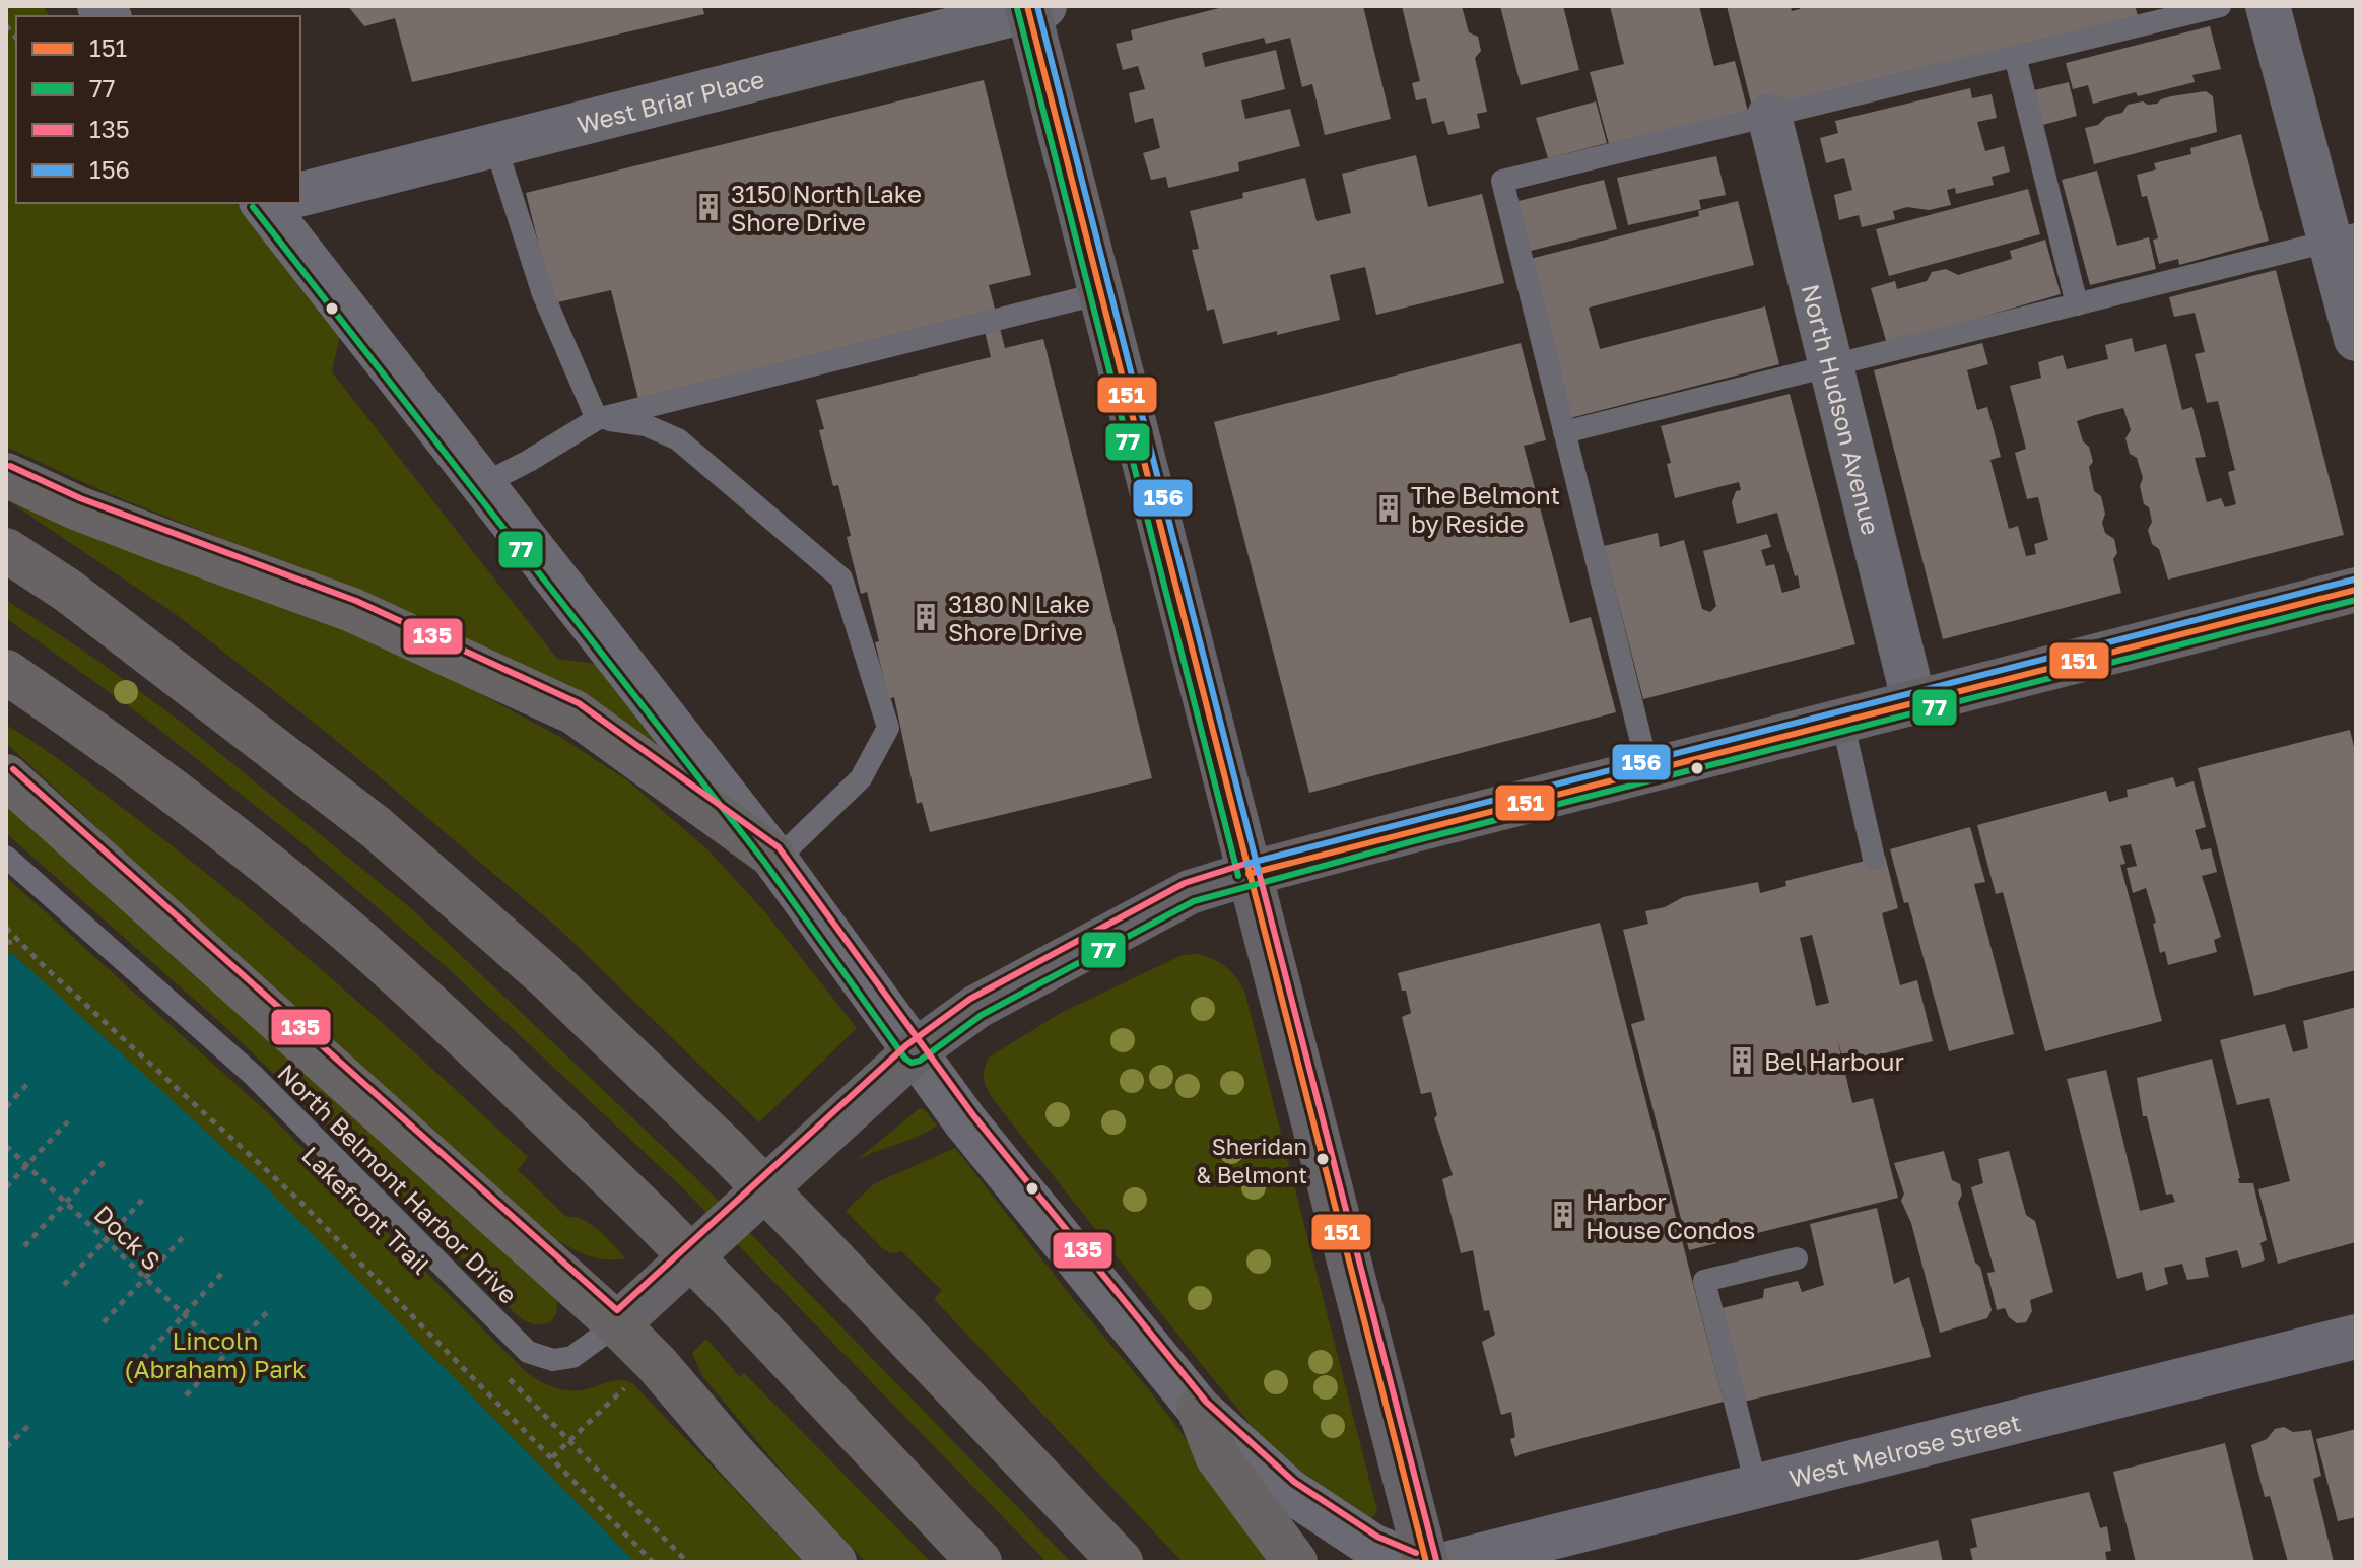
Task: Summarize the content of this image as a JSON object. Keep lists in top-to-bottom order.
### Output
{
  "streets": {
    "street": ["West Briar Place", "North Hudson Avenue", "West Melrose Street"],
    "lane": ["North Belmont Harbor Drive"],
    "path": ["Lakefront Trail", "Dock S"]
  },
  "parks": ["Lincoln (Abraham) Park"],
  "places": {
    "building": [
      "3150 North Lake Shore Drive",
      "The Belmont by Reside",
      "3180 N Lake Shore Drive",
      "Bel Harbour",
      "Harbor House Condos"
    ],
    "other": ["Sheridan & Belmont"]
  },
  "lines": [
    "transit line 151",
    "transit line 156",
    "transit line 77",
    "transit line 135"
  ],
  "legend": [
    "151",
    "77",
    "135",
    "156"
  ]
}
